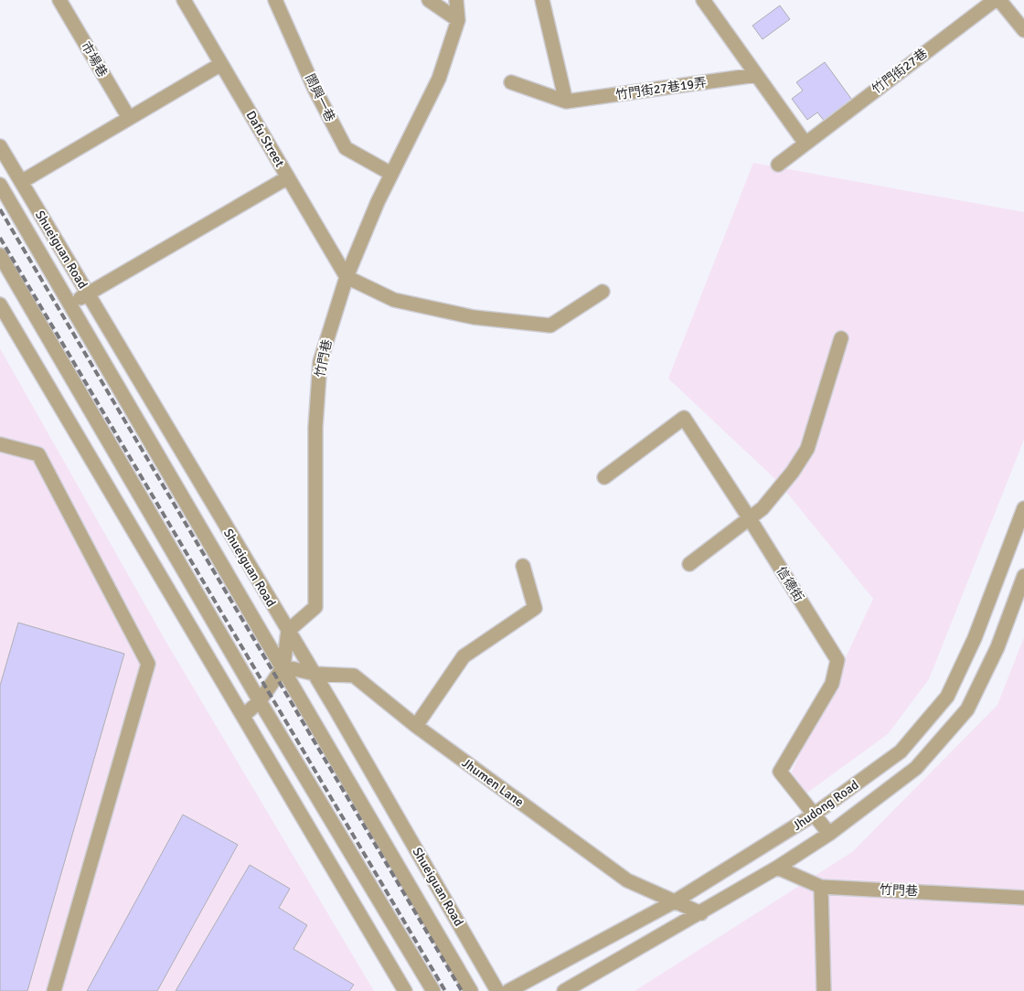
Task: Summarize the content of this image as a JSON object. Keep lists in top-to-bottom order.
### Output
{
  "streets": {
    "street": [
      "市場巷",
      "竹門街27巷",
      "竹門街27巷19弄",
      "閤興一巷",
      "Dafu Street",
      "Shueiguan Road",
      "竹門巷",
      "信德街",
      "Jhumen Lane",
      "Jhudong Road"
    ]
  },
  "crossings": [
    ["閤興一巷", "竹門巷"],
    ["Dafu Street", "竹門巷"],
    ["Shueiguan Road", "竹門巷"],
    ["Shueiguan Road", "Jhumen Lane"],
    ["竹門巷", "Jhudong Road"],
    ["信德街", "Jhudong Road"],
    ["Jhumen Lane", "Jhudong Road"]
  ]
}
